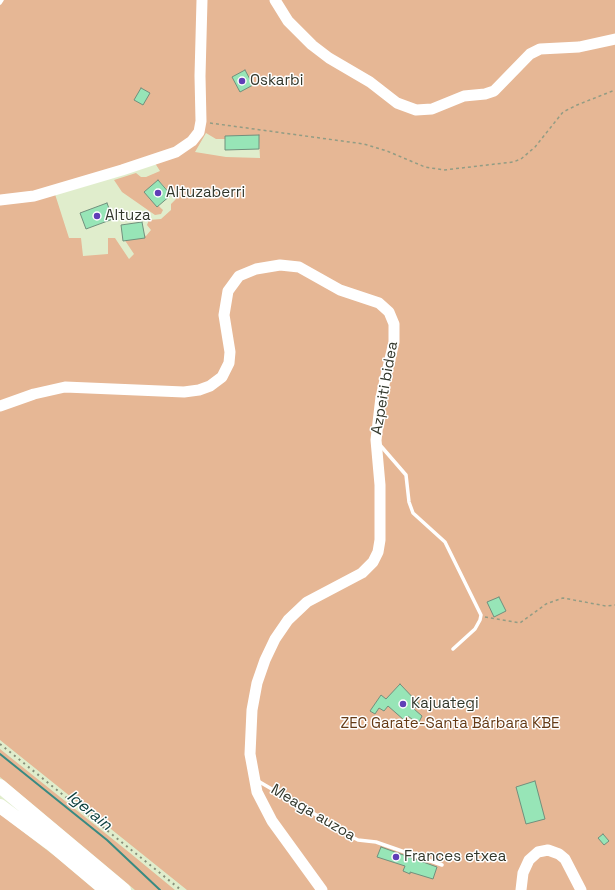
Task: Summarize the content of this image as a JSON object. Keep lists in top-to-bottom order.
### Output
{
  "streets": {
    "main road": ["Azpeiti bidea"],
    "lane": ["Meaga auzoa"]
  },
  "crossings": [
    ["Azpeiti bidea", "Meaga auzoa"]
  ],
  "water": ["Igerain"],
  "parks": ["ZEC Garate-Santa Bárbara KBE"],
  "places": [
    "Oskarbi",
    "Altuzaberri",
    "Altuza",
    "Kajuategi",
    "Frances etxea"
  ]
}
